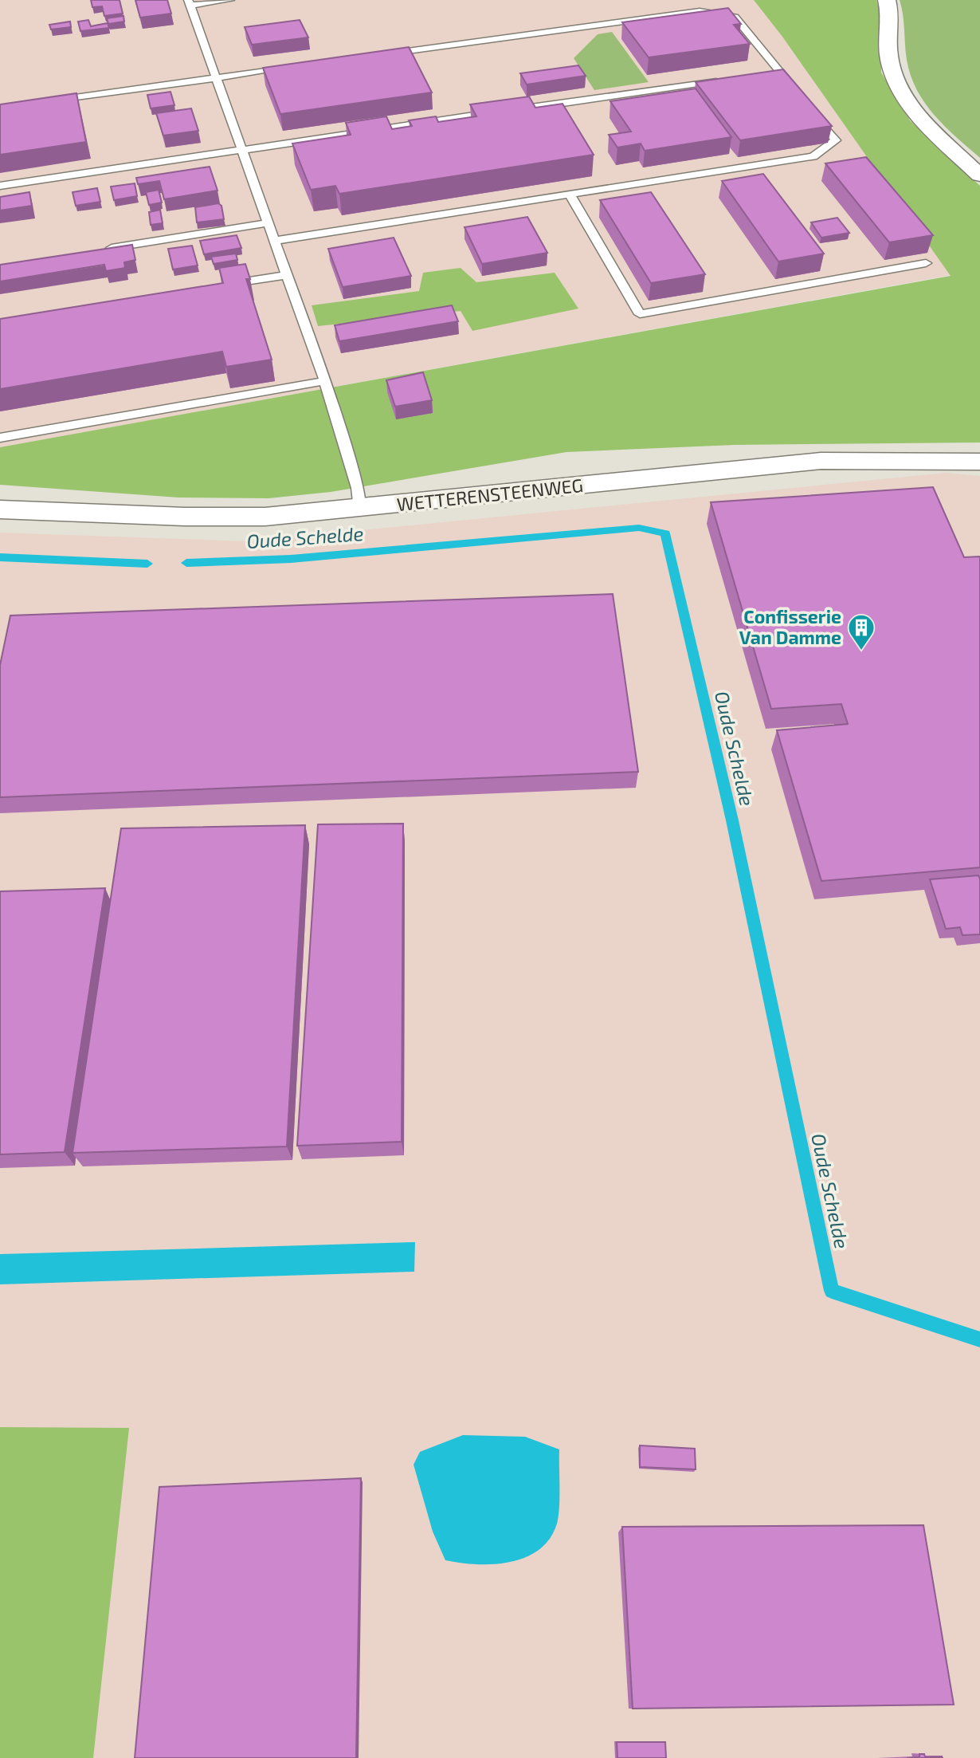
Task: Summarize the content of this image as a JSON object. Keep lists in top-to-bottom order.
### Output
{
  "streets": {
    "street": ["WETTERENSTEENWEG"]
  },
  "water": ["Oude Schelde"],
  "places": {
    "building": ["Confisserie Van Damme"]
  }
}
